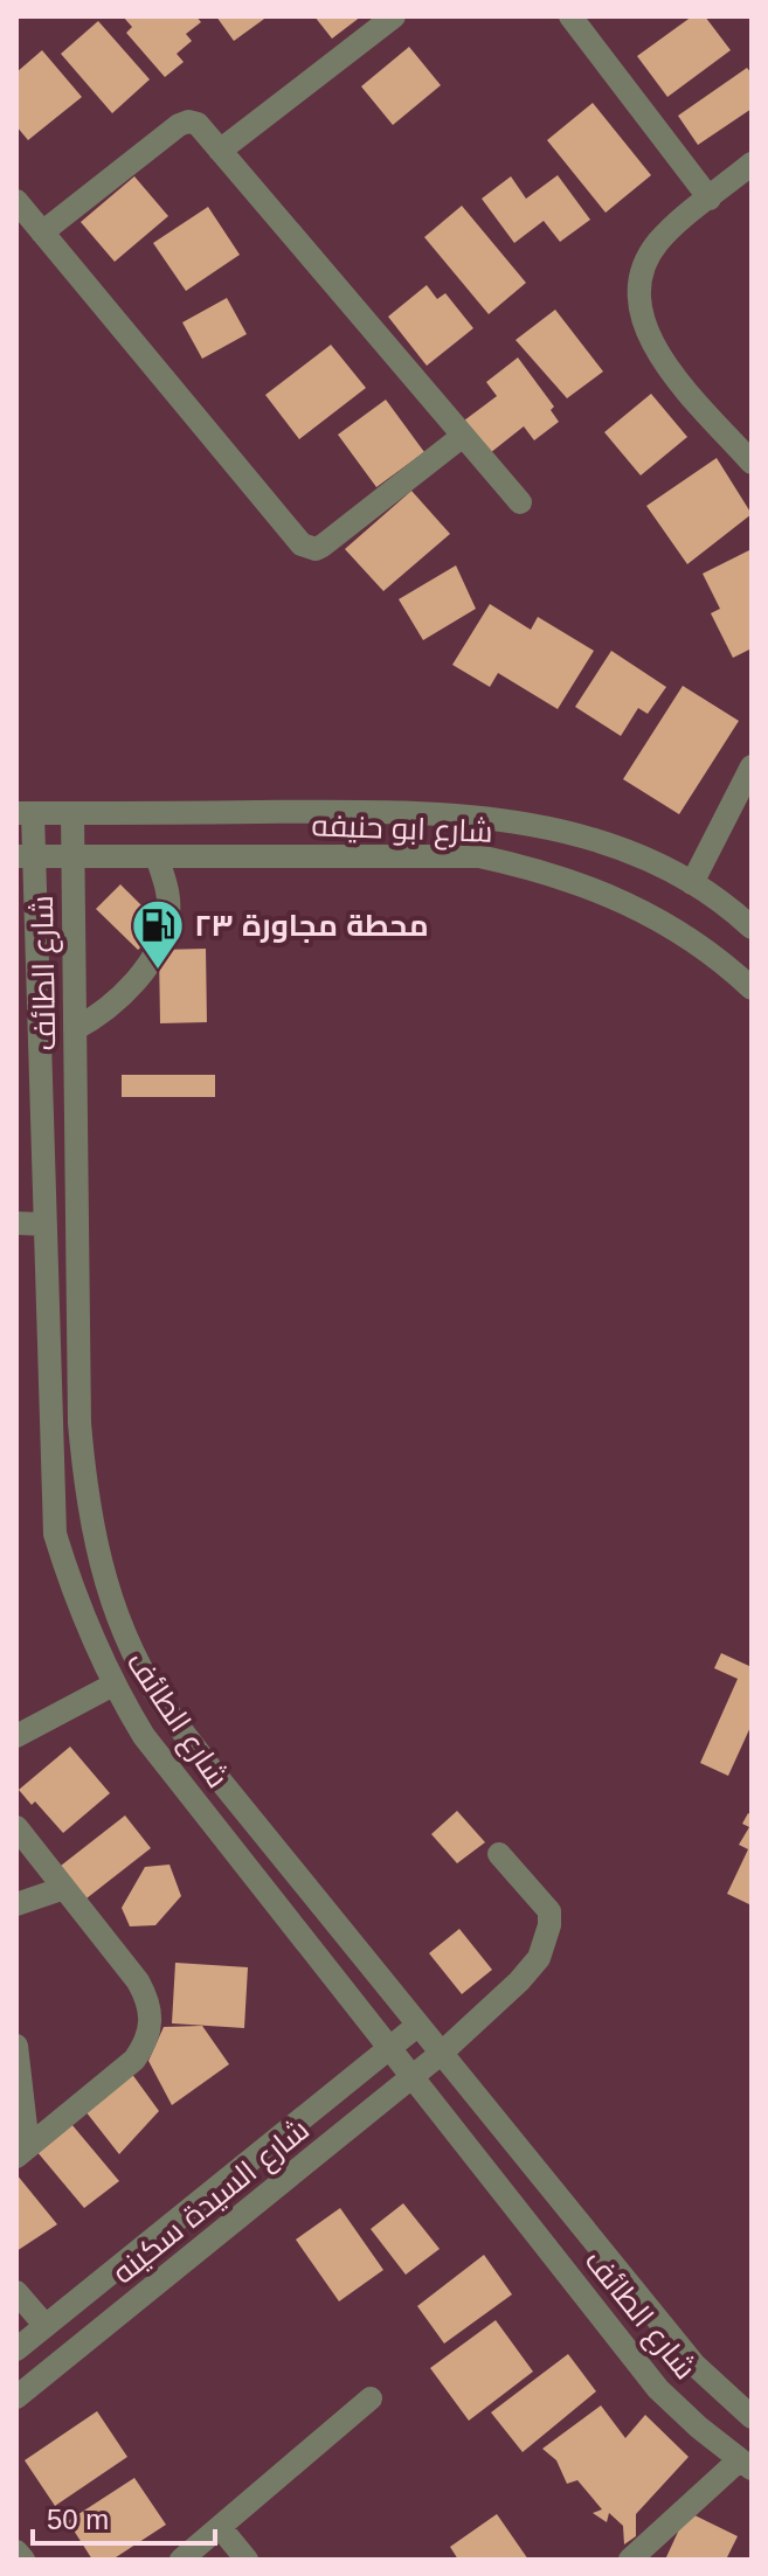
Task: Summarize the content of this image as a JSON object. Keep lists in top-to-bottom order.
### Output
{
  "streets": {
    "street": ["شارع ابو حنيفه", "شارع الطائف", "شارع السيدة سكينه"]
  },
  "crossings": [
    ["شارع ابو حنيفه", "شارع الطائف"],
    ["شارع الطائف", "شارع السيدة سكينه"]
  ],
  "places": {
    "fuel station": ["محطة مجاورة ٢٣"]
  },
  "scale_bar": "50 m"
}
